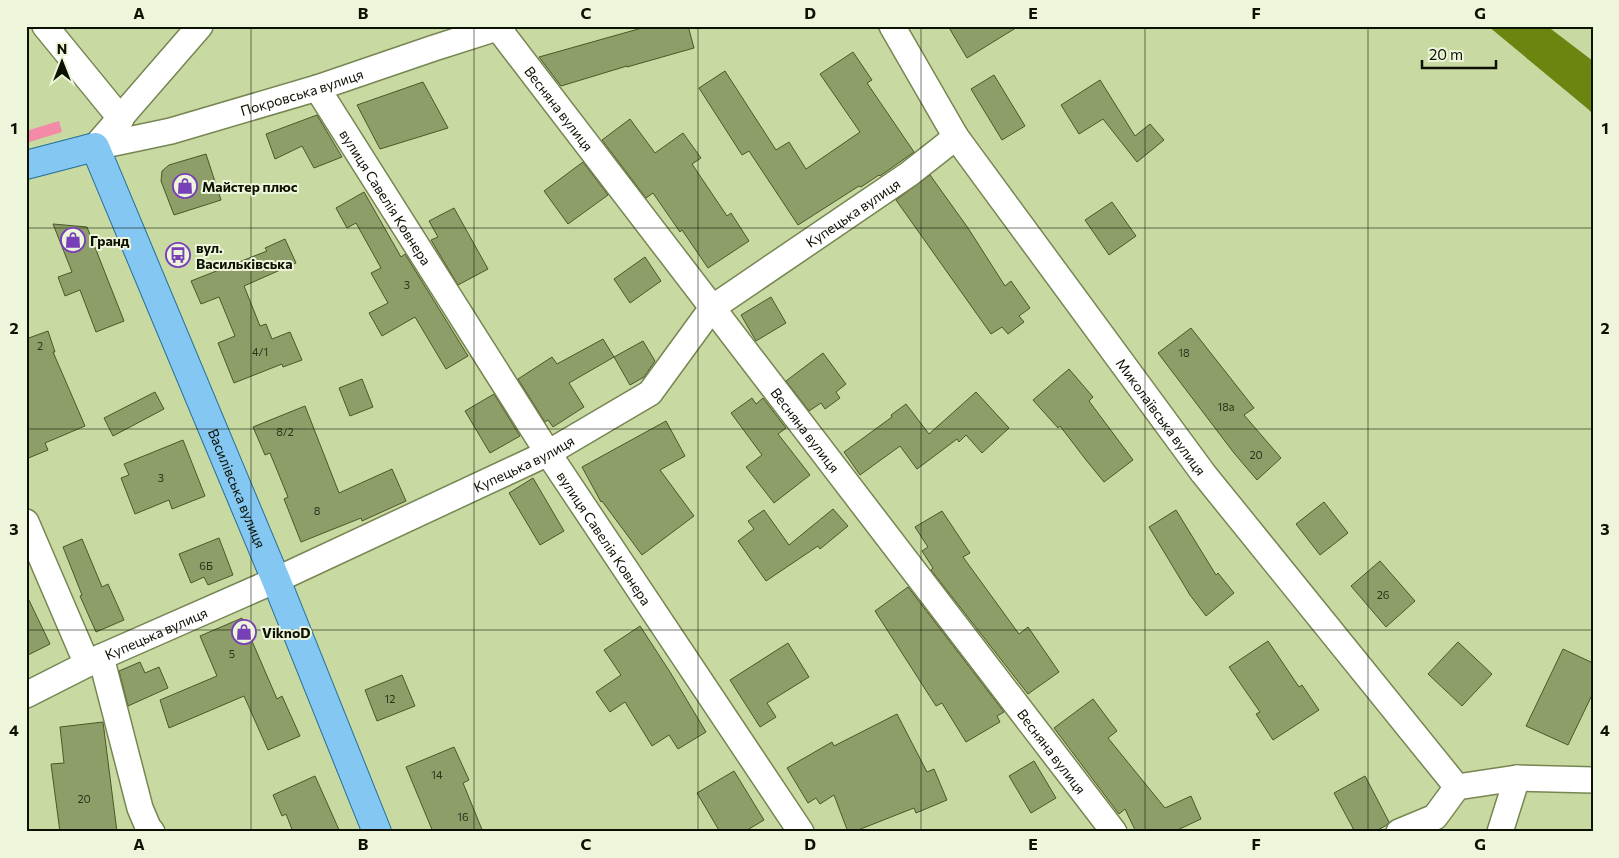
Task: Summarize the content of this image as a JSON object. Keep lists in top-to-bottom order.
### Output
{
  "streets": {
    "main road": ["Покровська вулиця", "Василівська вулиця"],
    "street": [
      "Весняна вулиця",
      "вулиця Савелія Ковнера",
      "Купецька вулиця",
      "Миколаївська вулиця"
    ]
  },
  "crossings": [
    ["Покровська вулиця", "Весняна вулиця"],
    ["Покровська вулиця", "вулиця Савелія Ковнера"],
    ["Покровська вулиця", "Василівська вулиця"],
    ["Весняна вулиця", "Купецька вулиця"],
    ["вулиця Савелія Ковнера", "Купецька вулиця"],
    ["Купецька вулиця", "Миколаївська вулиця"],
    ["Купецька вулиця", "Василівська вулиця"]
  ],
  "places": {
    "shop": ["Майстер плюс", "Гранд", "ViknoD"],
    "bus stop": ["вул. Васильківська"]
  },
  "house_numbers": [
    "3",
    "2",
    "4/1",
    "18",
    "18а",
    "8/2",
    "20",
    "3",
    "8",
    "6Б",
    "26",
    "5",
    "12",
    "14",
    "20",
    "16"
  ],
  "scale_bar": "20 m",
  "north": "top",
  "grid": {
    "columns": [
      "A",
      "B",
      "C",
      "D",
      "E",
      "F",
      "G"
    ],
    "rows": [
      "1",
      "2",
      "3",
      "4"
    ]
  }
}
